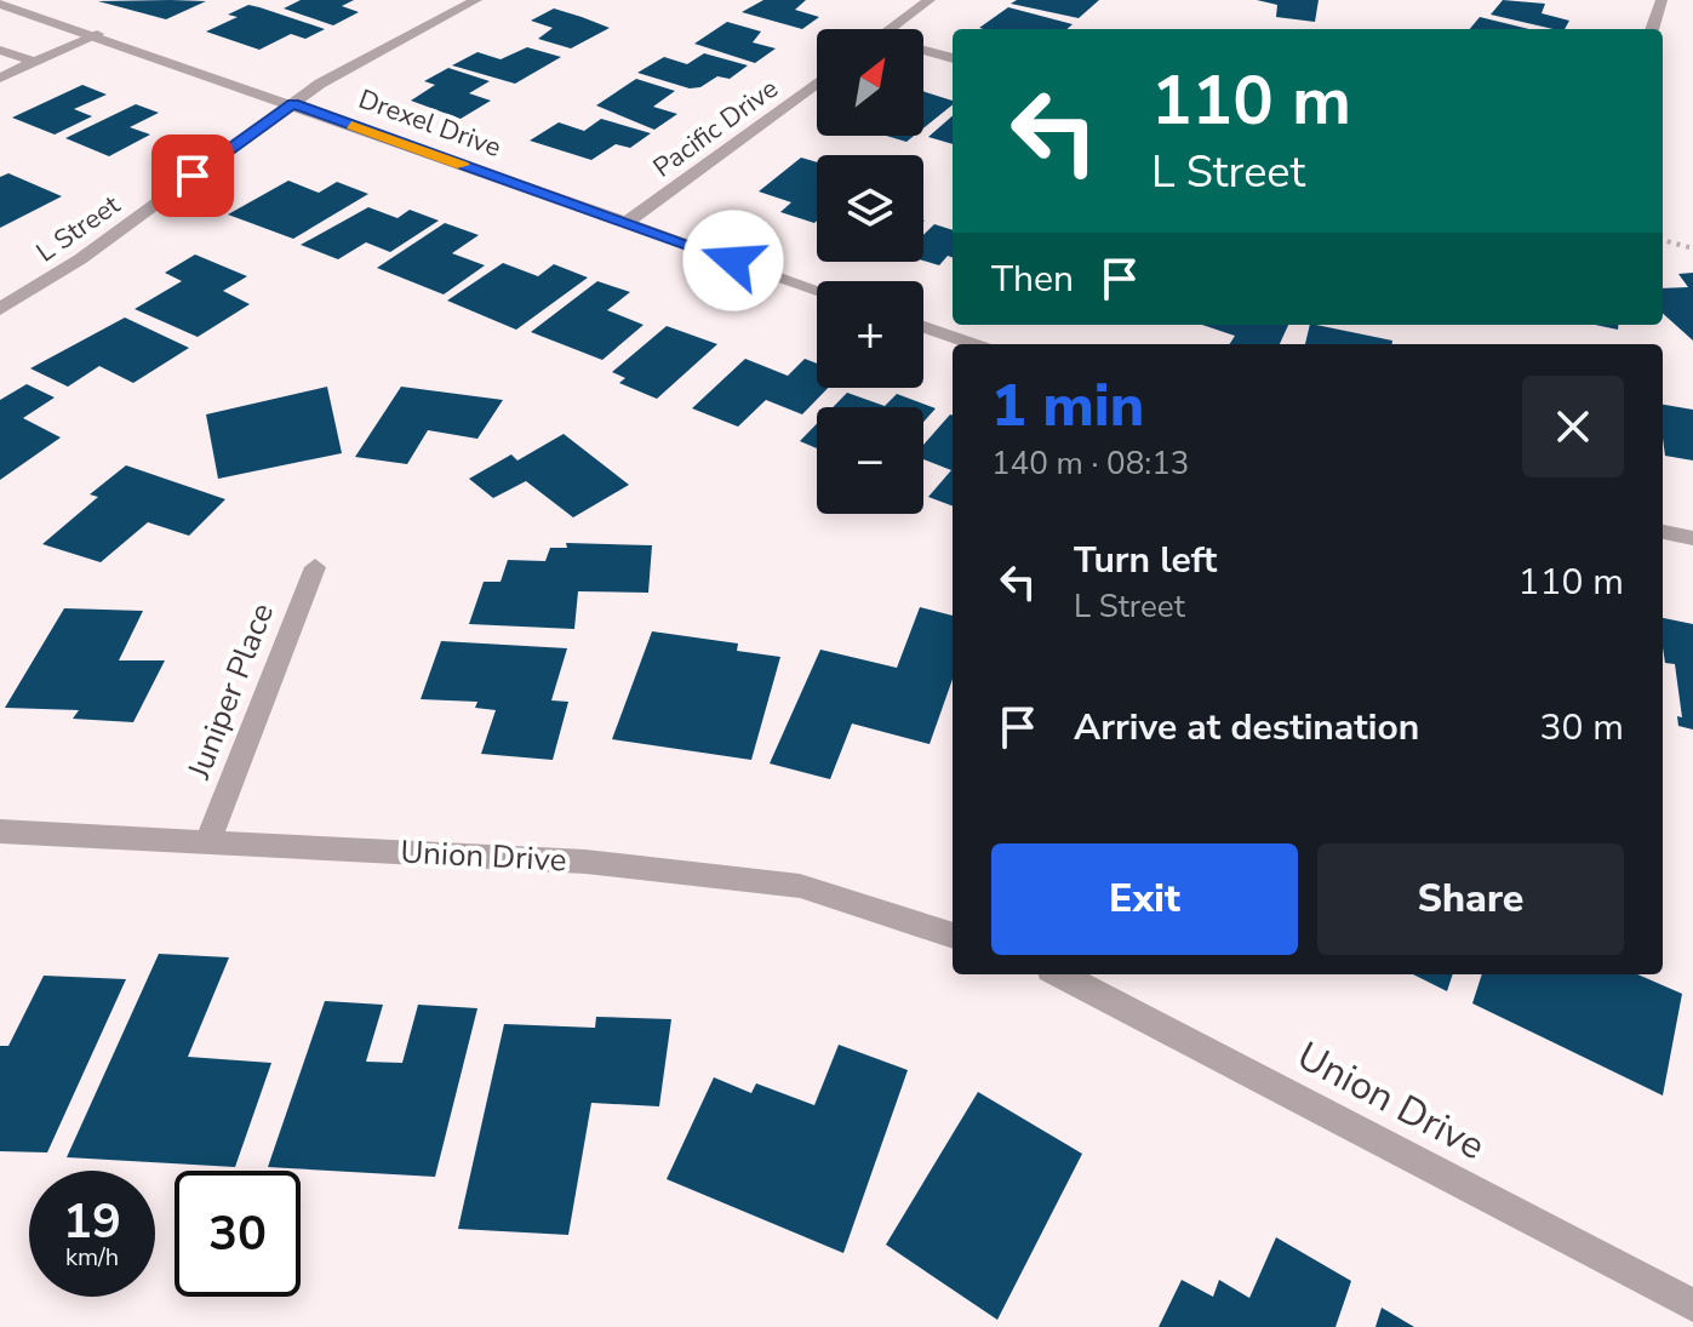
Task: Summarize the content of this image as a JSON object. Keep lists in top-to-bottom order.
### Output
{
  "streets": {
    "street": [
      "Drexel Drive",
      "Pacific Drive",
      "L Street",
      "Juniper Place",
      "Union Drive"
    ]
  },
  "crossings": [
    ["Drexel Drive", "Pacific Drive"],
    ["Drexel Drive", "L Street"],
    ["Juniper Place", "Union Drive"]
  ],
  "north": "top right",
  "page": {
    "map_buttons": ["+", "−"],
    "turn": ["110 m", "L Street"],
    "then": "Then",
    "heading": ["1 min", "140 m · 08:13"],
    "list": [
      {
        "name": "Turn left",
        "note": "L Street",
        "value": "110 m"
      },
      {
        "name": "Arrive at destination",
        "value": "30 m"
      }
    ],
    "buttons": ["Exit", "Share"],
    "speed": "19 km/h",
    "limit": "30"
  }
}
